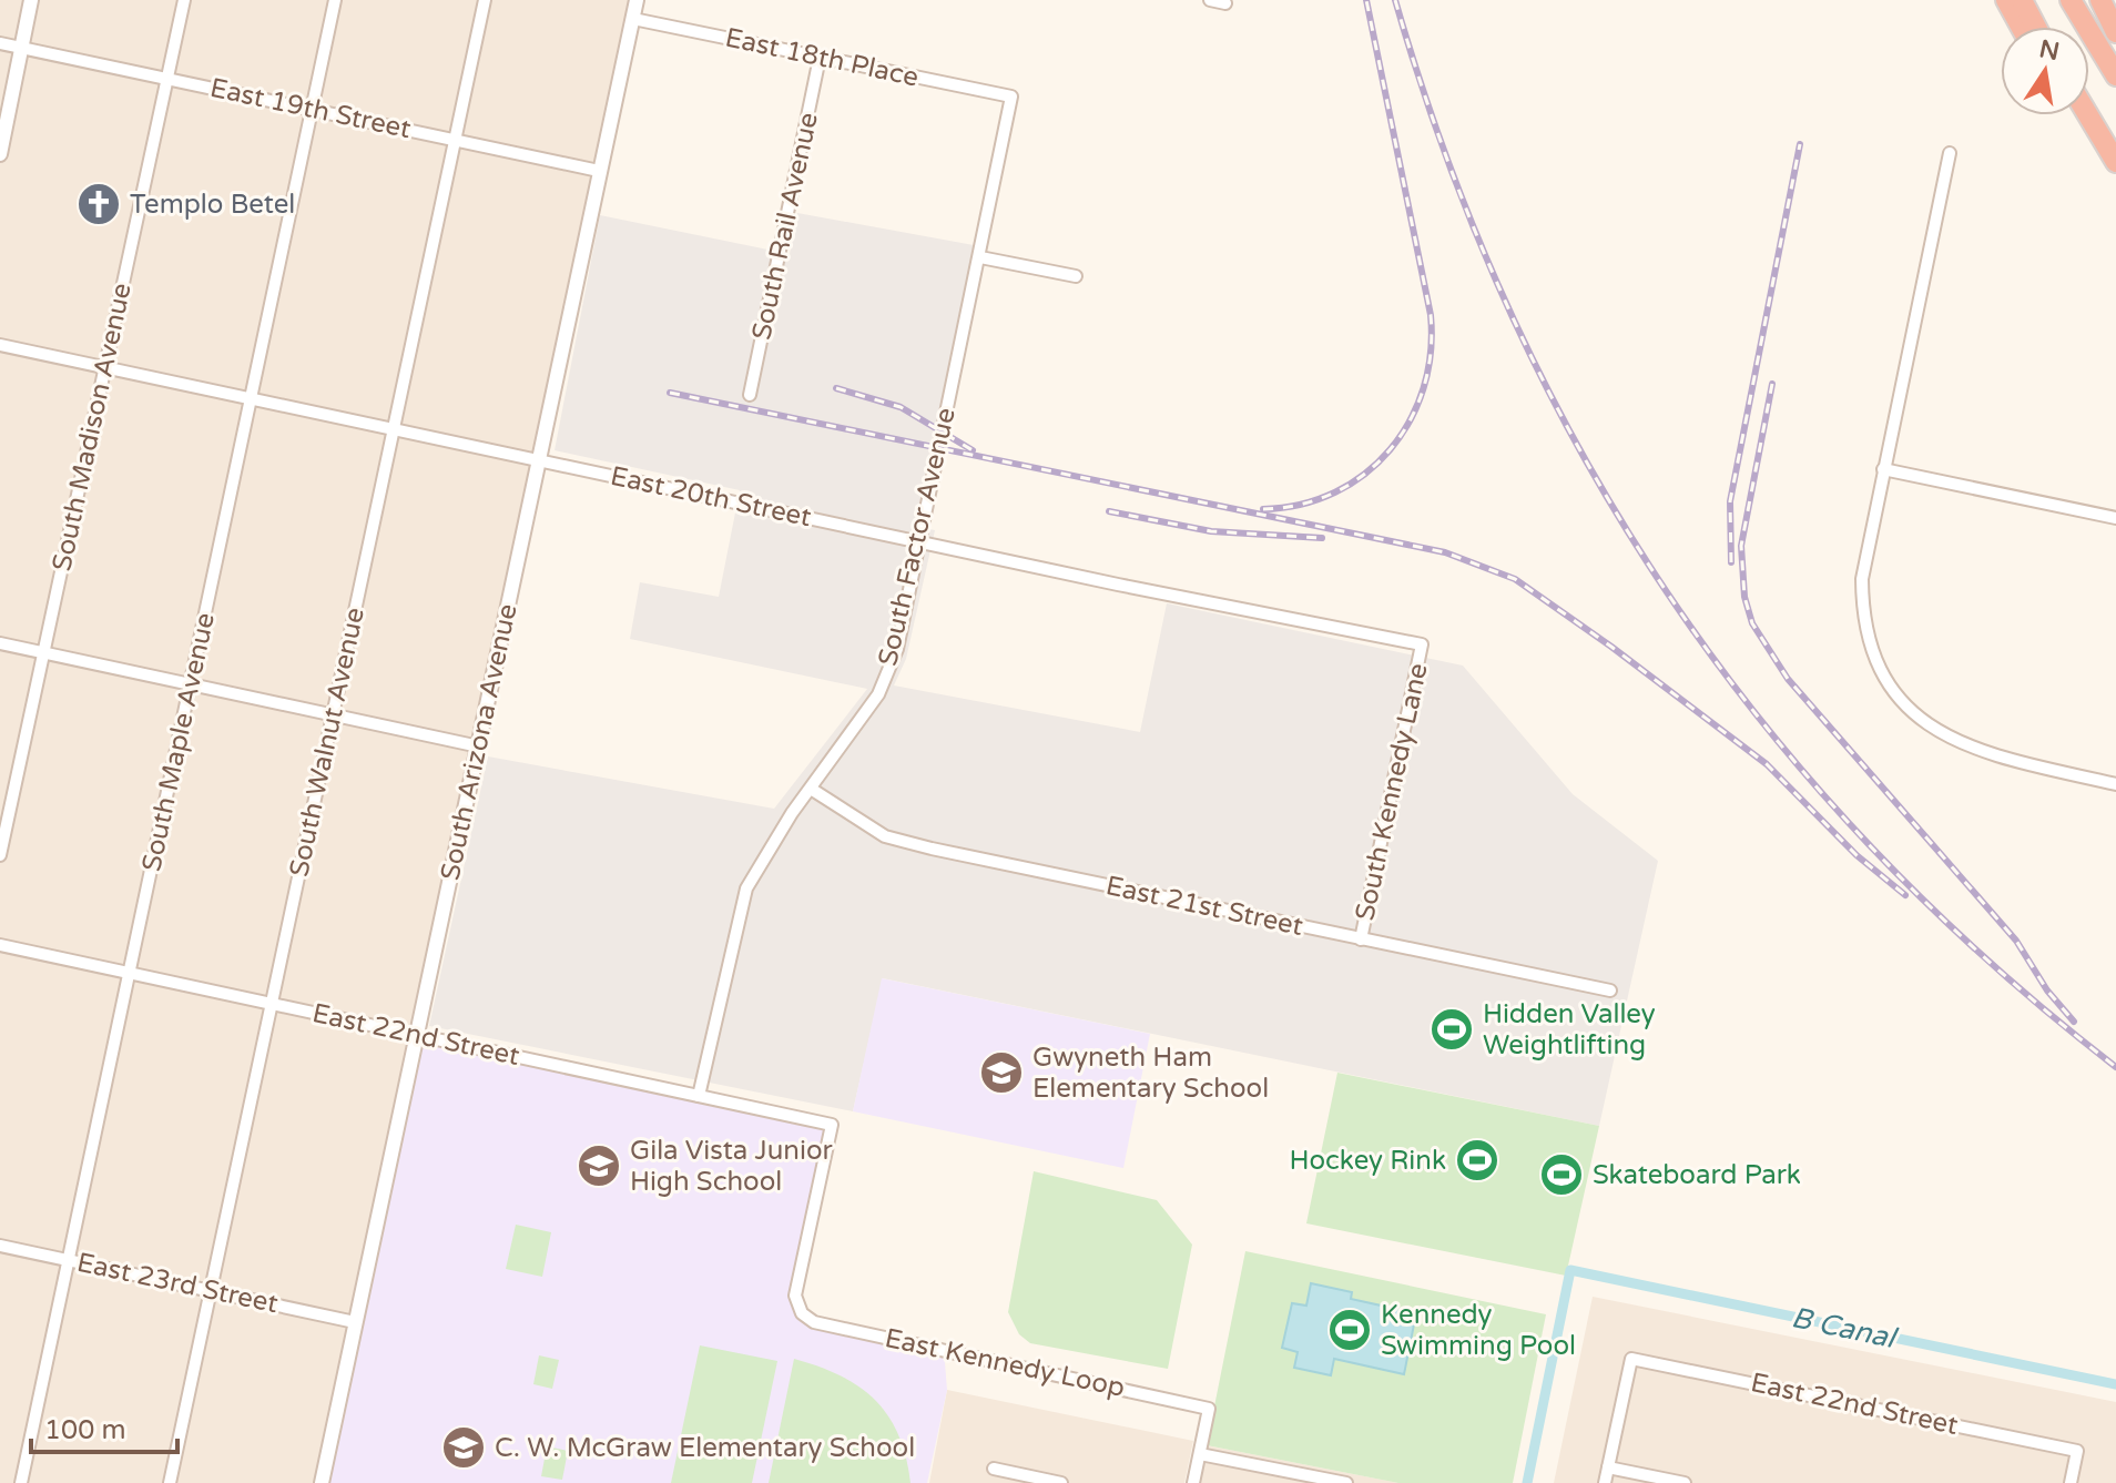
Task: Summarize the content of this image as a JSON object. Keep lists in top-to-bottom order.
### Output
{
  "streets": {
    "street": [
      "East 18th Place",
      "East 19th Street",
      "South Rail Avenue",
      "South Madison Avenue",
      "East 20th Street",
      "South Factor Avenue",
      "South Maple Avenue",
      "South Walnut Avenue",
      "South Arizona Avenue",
      "South Kennedy Lane",
      "East 21st Street",
      "East 22nd Street",
      "East 23rd Street",
      "East Kennedy Loop"
    ]
  },
  "crossings": [
    ["East 18th Place", "South Rail Avenue"],
    ["East 18th Place", "South Factor Avenue"],
    ["East 18th Place", "South Arizona Avenue"],
    ["East 19th Street", "South Madison Avenue"],
    ["East 19th Street", "South Maple Avenue"],
    ["East 19th Street", "South Walnut Avenue"],
    ["East 19th Street", "South Arizona Avenue"],
    ["South Madison Avenue", "East 20th Street"],
    ["East 20th Street", "South Factor Avenue"],
    ["East 20th Street", "South Maple Avenue"],
    ["East 20th Street", "South Walnut Avenue"],
    ["East 20th Street", "South Arizona Avenue"],
    ["East 20th Street", "South Kennedy Lane"],
    ["South Factor Avenue", "East 21st Street"],
    ["South Factor Avenue", "East 22nd Street"],
    ["South Maple Avenue", "East 22nd Street"],
    ["South Maple Avenue", "East 23rd Street"],
    ["South Walnut Avenue", "East 22nd Street"],
    ["South Walnut Avenue", "East 23rd Street"],
    ["South Arizona Avenue", "East 22nd Street"],
    ["South Arizona Avenue", "East 23rd Street"],
    ["South Kennedy Lane", "East 21st Street"],
    ["East 22nd Street", "East Kennedy Loop"]
  ],
  "water": ["B Canal"],
  "places": {
    "church": ["Templo Betel"],
    "sports": [
      "Hidden Valley Weightlifting",
      "Hockey Rink",
      "Skateboard Park",
      "Kennedy Swimming Pool"
    ],
    "school or university": ["Gwyneth Ham Elementary School", "Gila Vista Junior High School", "C. W. McGraw Elementary School"]
  },
  "scale_bar": "100 m",
  "north": "top"
}
